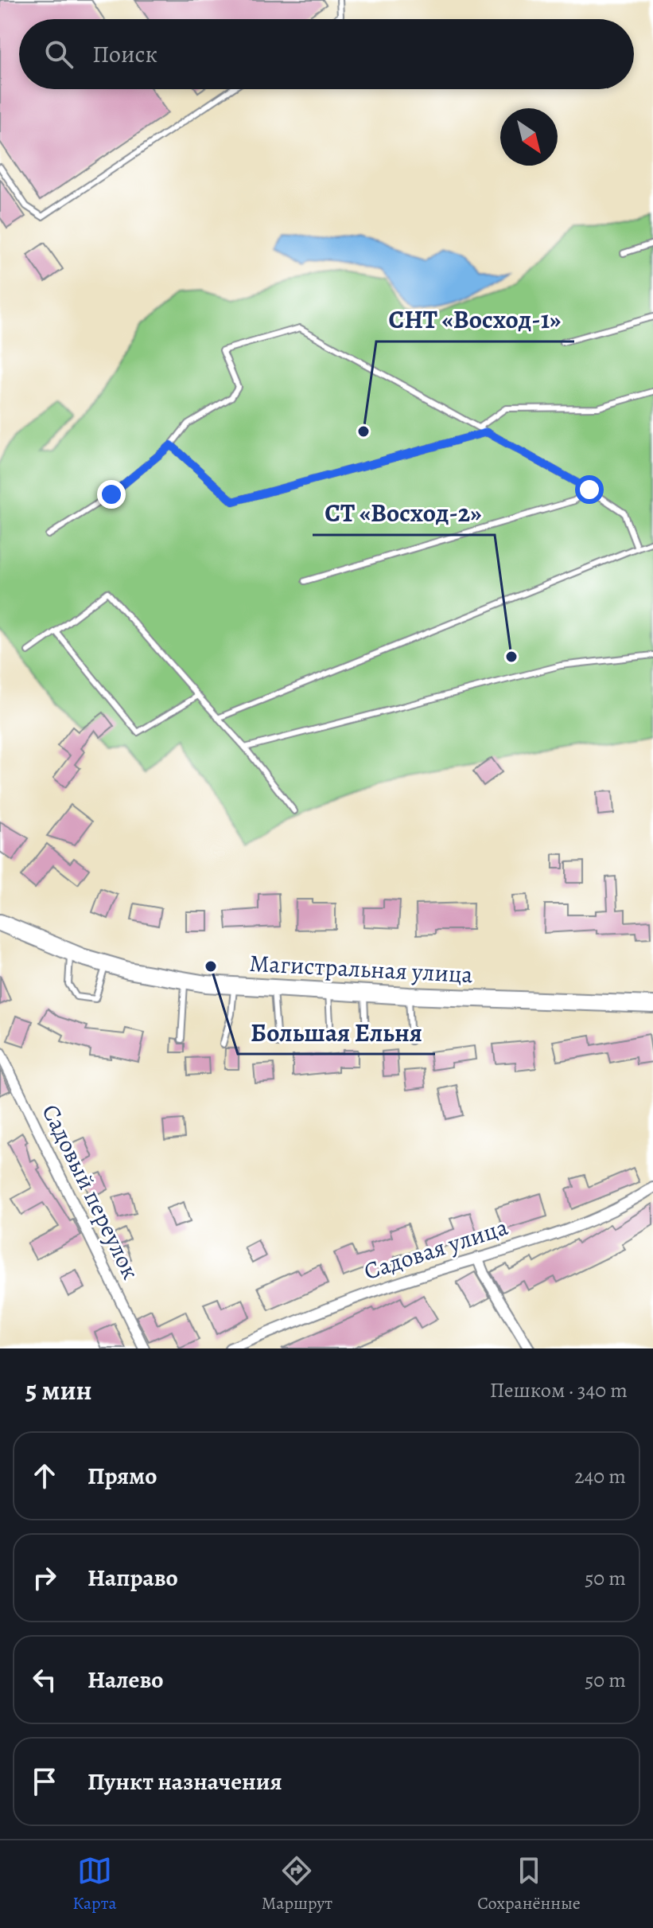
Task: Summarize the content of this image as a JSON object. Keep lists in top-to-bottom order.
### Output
{
  "streets": {
    "main road": ["Магистральная улица"],
    "street": ["Садовый переулок", "Садовая улица"]
  },
  "places": ["СНТ «Восход-1»", "СТ «Восход-2»", "Большая Ельня"],
  "north": "bottom right",
  "page": {
    "search": "Поиск",
    "heading": ["5 мин", "Пешком · 340 m"],
    "list": [
      ["Прямо", "240 m"],
      ["Направо", "50 m"],
      ["Налево", "50 m"],
      "Пункт назначения"
    ],
    "nav": ["Карта", "Маршрут", "Сохранённые"]
  }
}
